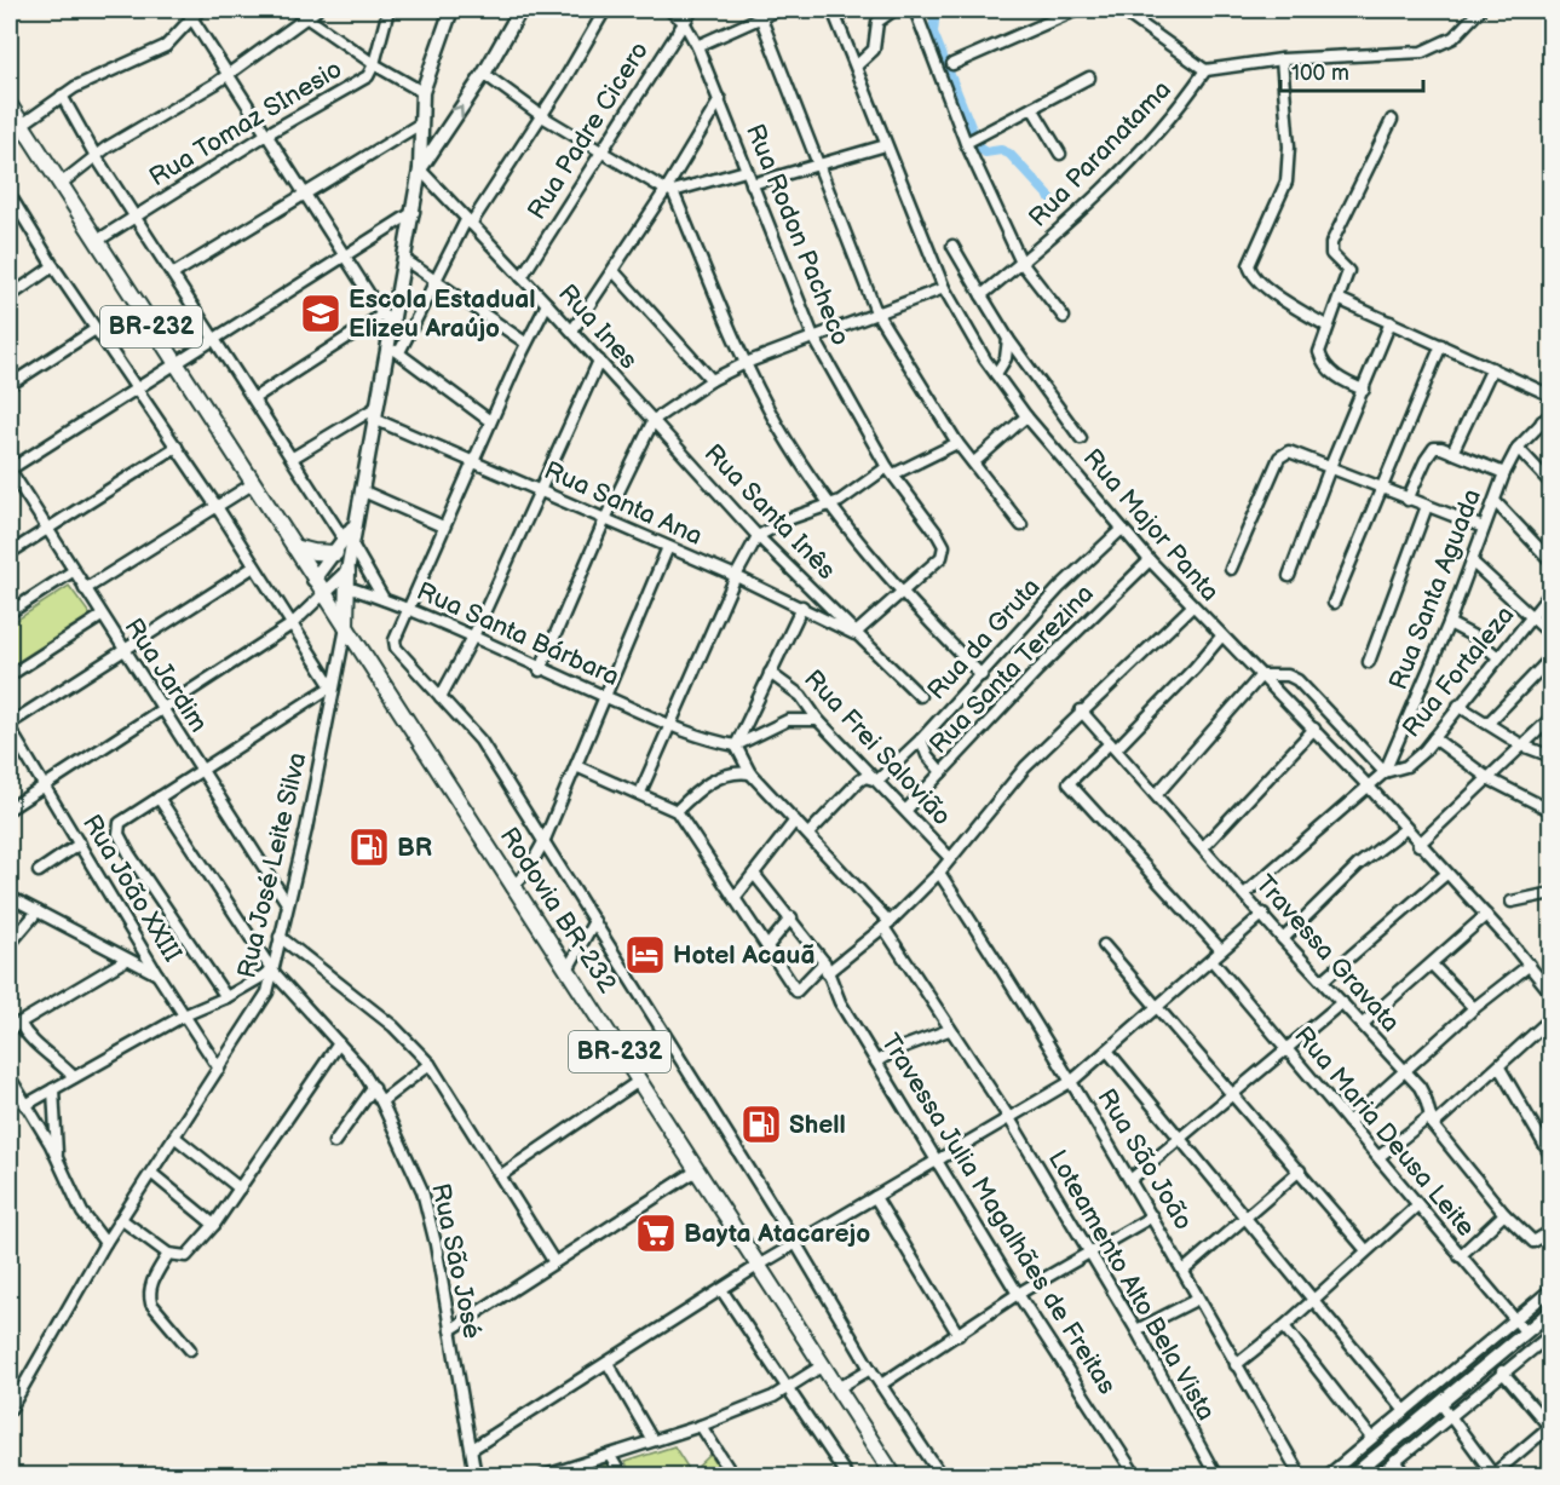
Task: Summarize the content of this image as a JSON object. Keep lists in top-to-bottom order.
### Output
{
  "streets": {
    "highway": ["BR-232", "Rodovia BR-232"],
    "street": [
      "Rua Tomaz SInesio",
      "Rua Padre Cicero",
      "Rua Paranatama",
      "Rua Rodon Pacheco",
      "Rua Ines",
      "Rua Santa Ana",
      "Rua Santa Inês",
      "Rua Major Panta",
      "Rua Santa Aguada",
      "Rua Santa Bárbara",
      "Rua da Gruta",
      "Rua Santa Terezina",
      "Rua Fortaleza",
      "Rua Jardim",
      "Rua Frei Salovião",
      "Rua José Leite Silva",
      "Rua João XXIII",
      "Travessa Gravata",
      "Rua Maria Deusa Leite",
      "Rua São João",
      "Travessa Julia Magalhães de Freitas",
      "Rua São José",
      "Loteamento Alto Bela Vista"
    ]
  },
  "crossings": [
    ["Rua Tomaz SInesio", "BR-232"],
    ["Rua Padre Cicero", "Rua Rodon Pacheco"],
    ["Rua Padre Cicero", "Rua Ines"],
    ["BR-232", "Rua José Leite Silva"],
    ["BR-232", "Rodovia BR-232"],
    ["Rua Ines", "Rua Santa Inês"],
    ["Rua Santa Ana", "Rua Santa Inês"],
    ["Rua Major Panta", "Rua Santa Aguada"],
    ["Rua Major Panta", "Rua da Gruta"],
    ["Rua Major Panta", "Rua Santa Terezina"],
    ["Rua Santa Aguada", "Rua Fortaleza"],
    ["Rua Santa Aguada", "Travessa Gravata"],
    ["Rua Santa Bárbara", "Loteamento Alto Bela Vista"],
    ["Rua da Gruta", "Rua Frei Salovião"],
    ["Rua Santa Terezina", "Rua Frei Salovião"],
    ["Rua Jardim", "Rua José Leite Silva"],
    ["Rua José Leite Silva", "Rua João XXIII"],
    ["Rua José Leite Silva", "Rodovia BR-232"],
    ["Rua José Leite Silva", "Rua São José"],
    ["Travessa Gravata", "Loteamento Alto Bela Vista"],
    ["Rua Maria Deusa Leite", "Loteamento Alto Bela Vista"],
    ["Rua São João", "Loteamento Alto Bela Vista"]
  ],
  "places": {
    "school or university": ["Escola Estadual Elizeu Araújo"],
    "fuel station": ["BR", "Shell"],
    "hotel": ["Hotel Acauã"],
    "supermarket": ["Bayta Atacarejo"]
  },
  "scale_bar": "100 m"
}
